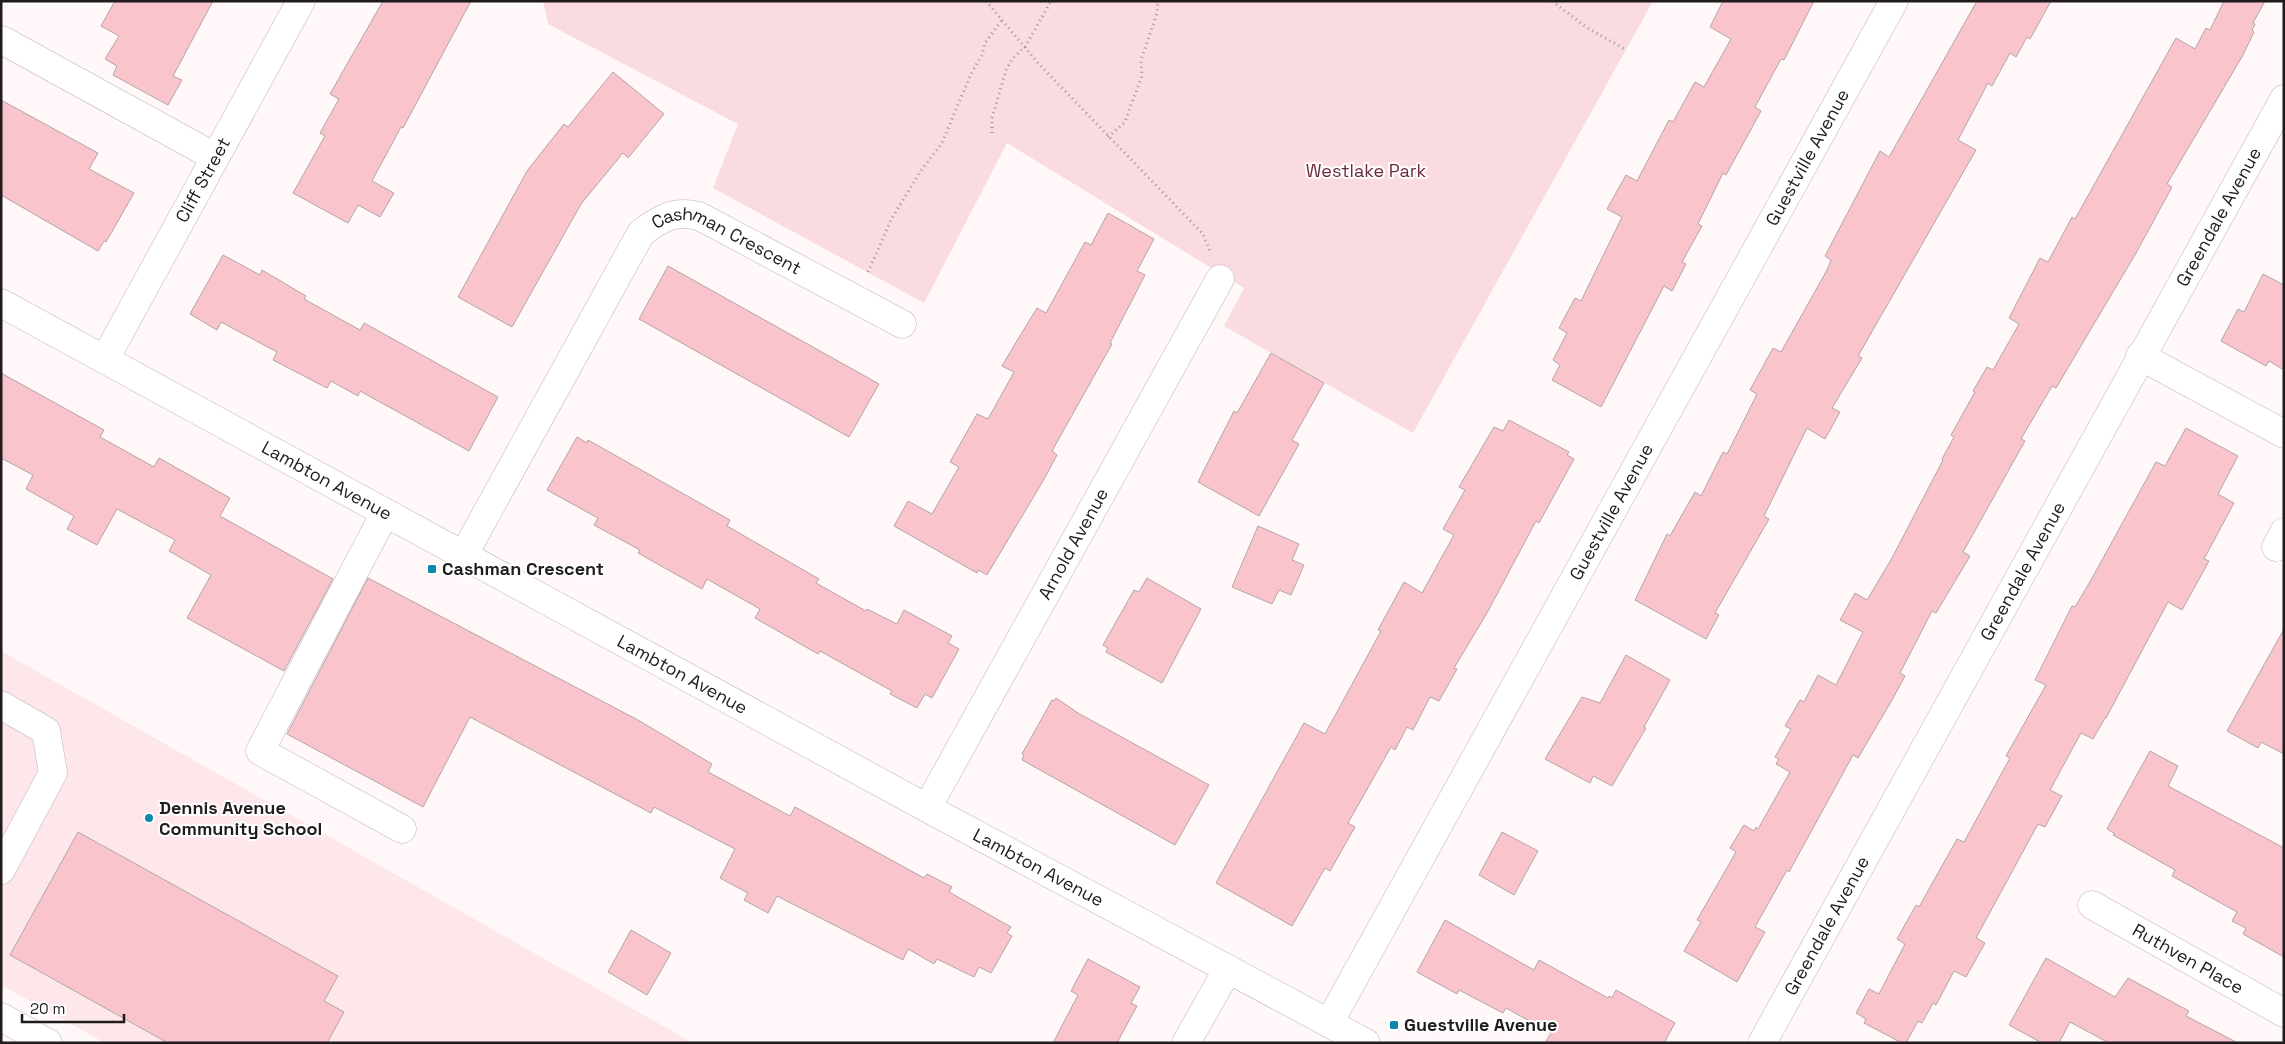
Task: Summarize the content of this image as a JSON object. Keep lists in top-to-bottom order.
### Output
{
  "streets": {
    "street": [
      "Guestville Avenue",
      "Cliff Street",
      "Greendale Avenue",
      "Cashman Crescent",
      "Lambton Avenue",
      "Arnold Avenue",
      "Ruthven Place"
    ]
  },
  "crossings": [
    ["Guestville Avenue", "Lambton Avenue"],
    ["Cliff Street", "Lambton Avenue"],
    ["Cashman Crescent", "Lambton Avenue"],
    ["Lambton Avenue", "Arnold Avenue"]
  ],
  "parks": ["Westlake Park"],
  "places": {
    "transit": ["Cashman Crescent", "Guestville Avenue"],
    "other": ["Dennis Avenue Community School"]
  },
  "scale_bar": "20 m"
}
